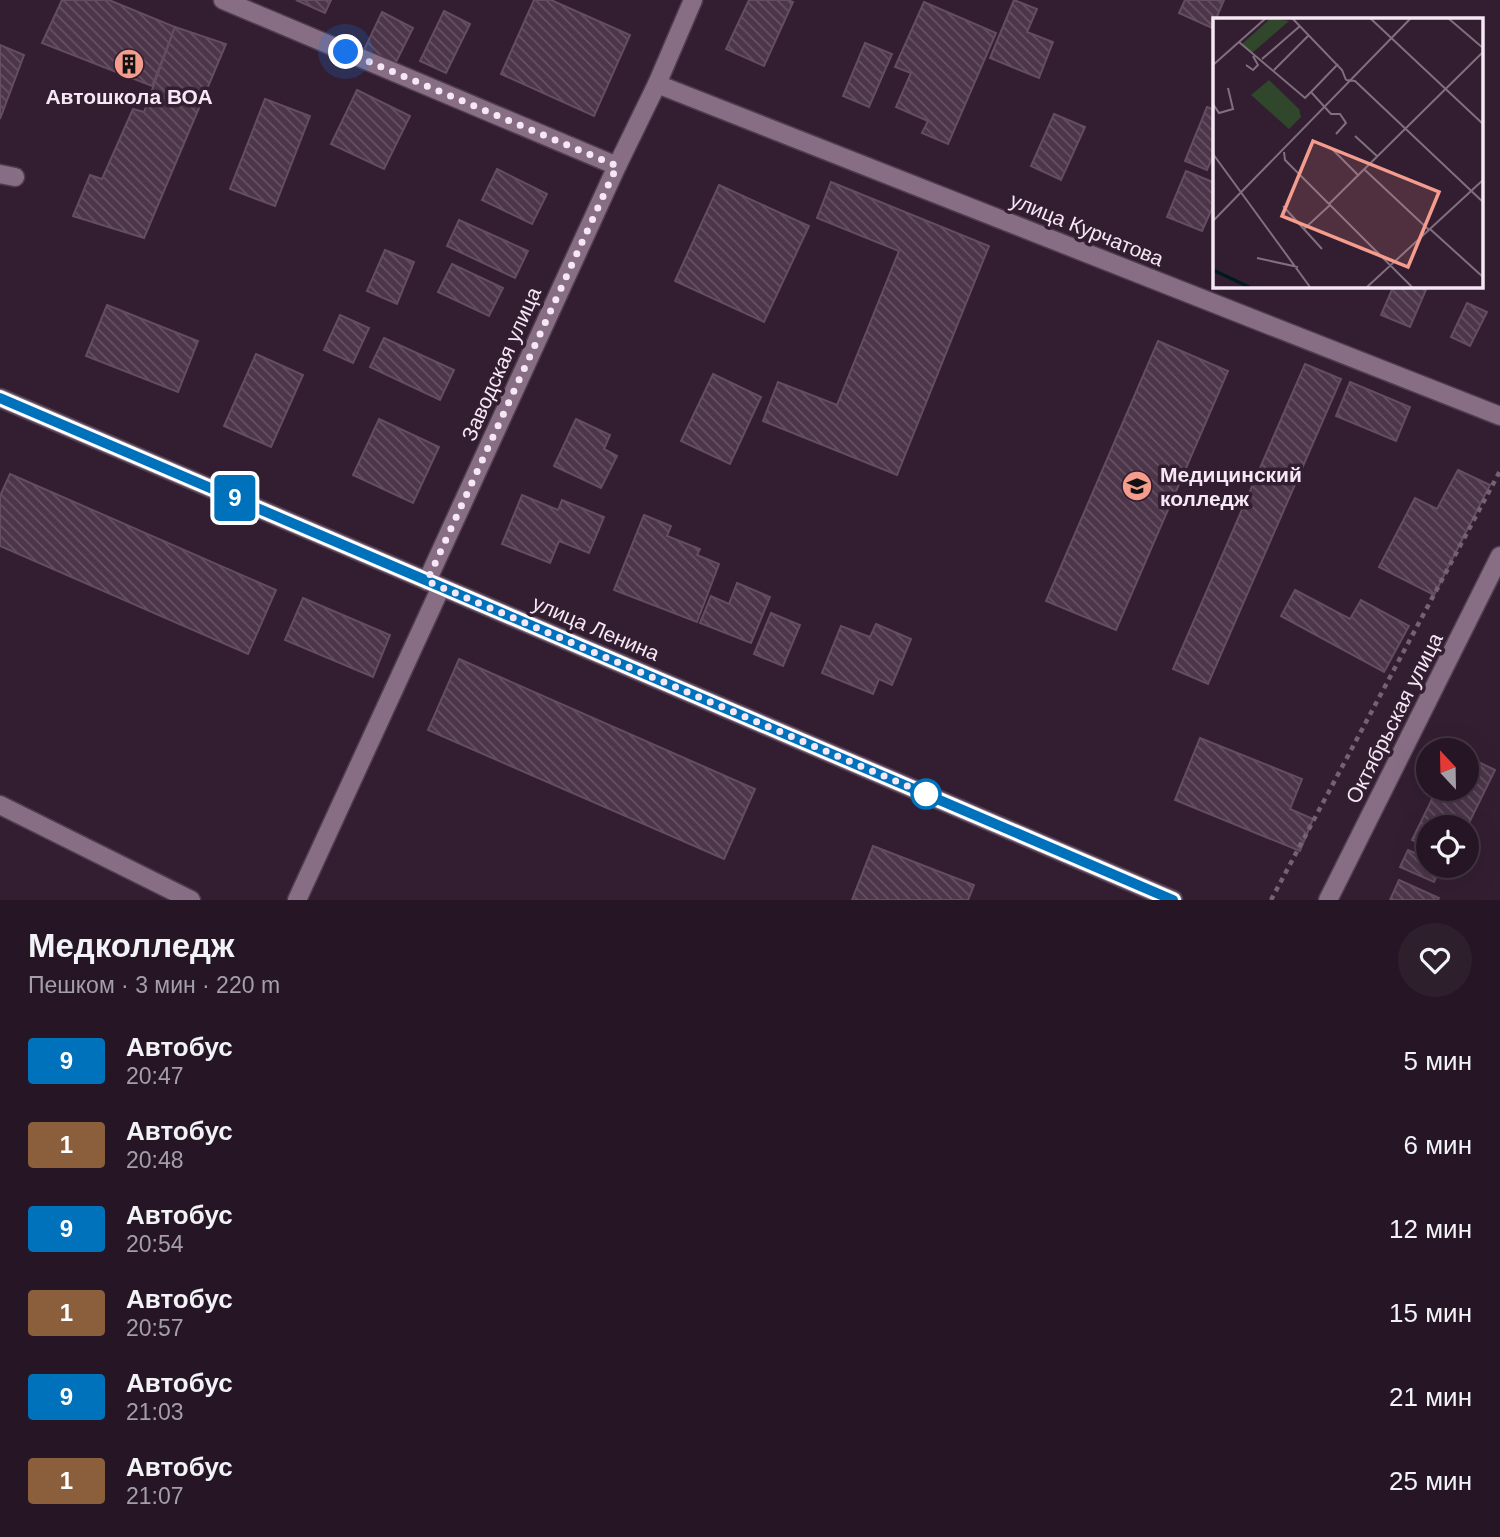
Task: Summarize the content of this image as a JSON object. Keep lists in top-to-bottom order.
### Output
{
  "streets": {
    "street": [
      "улица Курчатова",
      "Заводская улица",
      "улица Ленина",
      "Октябрьская улица"
    ]
  },
  "crossings": [
    ["улица Курчатова", "Заводская улица"],
    ["Заводская улица", "улица Ленина"]
  ],
  "places": {
    "building": ["Автошкола ВОА"],
    "school or university": ["Медицинский колледж"]
  },
  "lines": ["bus line 9"],
  "north": "top",
  "page": {
    "on_map": "9",
    "heading": ["Медколледж", "Пешком · 3 мин · 220 m"],
    "list": [
      {
        "mark": "9",
        "name": "Автобус",
        "note": "20:47",
        "value": "5 мин"
      },
      {
        "mark": "1",
        "name": "Автобус",
        "note": "20:48",
        "value": "6 мин"
      },
      {
        "mark": "9",
        "name": "Автобус",
        "note": "20:54",
        "value": "12 мин"
      },
      {
        "mark": "1",
        "name": "Автобус",
        "note": "20:57",
        "value": "15 мин"
      },
      {
        "mark": "9",
        "name": "Автобус",
        "note": "21:03",
        "value": "21 мин"
      },
      {
        "mark": "1",
        "name": "Автобус",
        "note": "21:07",
        "value": "25 мин"
      }
    ]
  }
}
